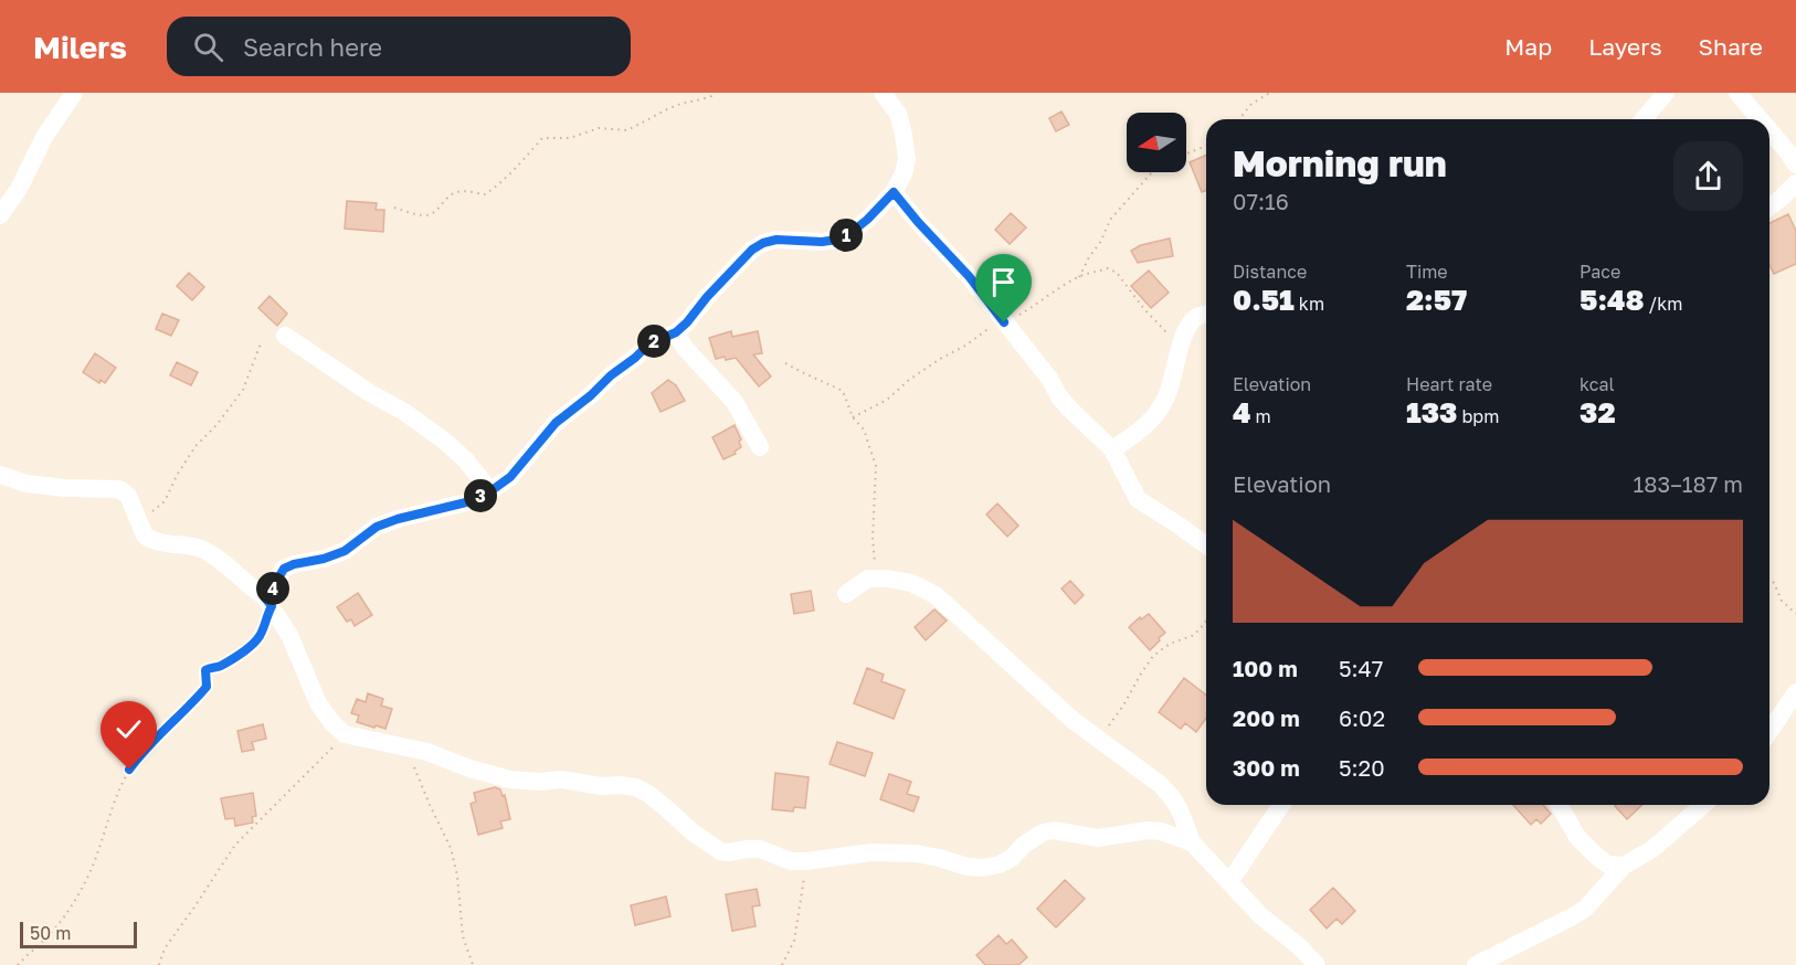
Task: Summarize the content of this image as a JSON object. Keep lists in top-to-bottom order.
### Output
{
  "scale_bar": "50 m",
  "north": "left",
  "page": {
    "header": "Milers",
    "search": "Search here",
    "nav": ["Map", "Layers", "Share"],
    "heading": ["Morning run", "07:16"],
    "pins": [
      "1",
      "2",
      "3",
      "4"
    ],
    "stats": [
      ["Distance", "0.51 km"],
      ["Time", "2:57"],
      ["Pace", "5:48 /km"],
      ["Elevation", "4 m"],
      ["Heart rate", "133 bpm"],
      ["kcal", "32"]
    ],
    "chart": ["Elevation", "183–187 m"],
    "list": [
      {
        "name": "100 m",
        "note": "5:47"
      },
      {
        "name": "200 m",
        "note": "6:02"
      },
      {
        "name": "300 m",
        "note": "5:20"
      }
    ],
    "scale": "50 m"
  }
}
